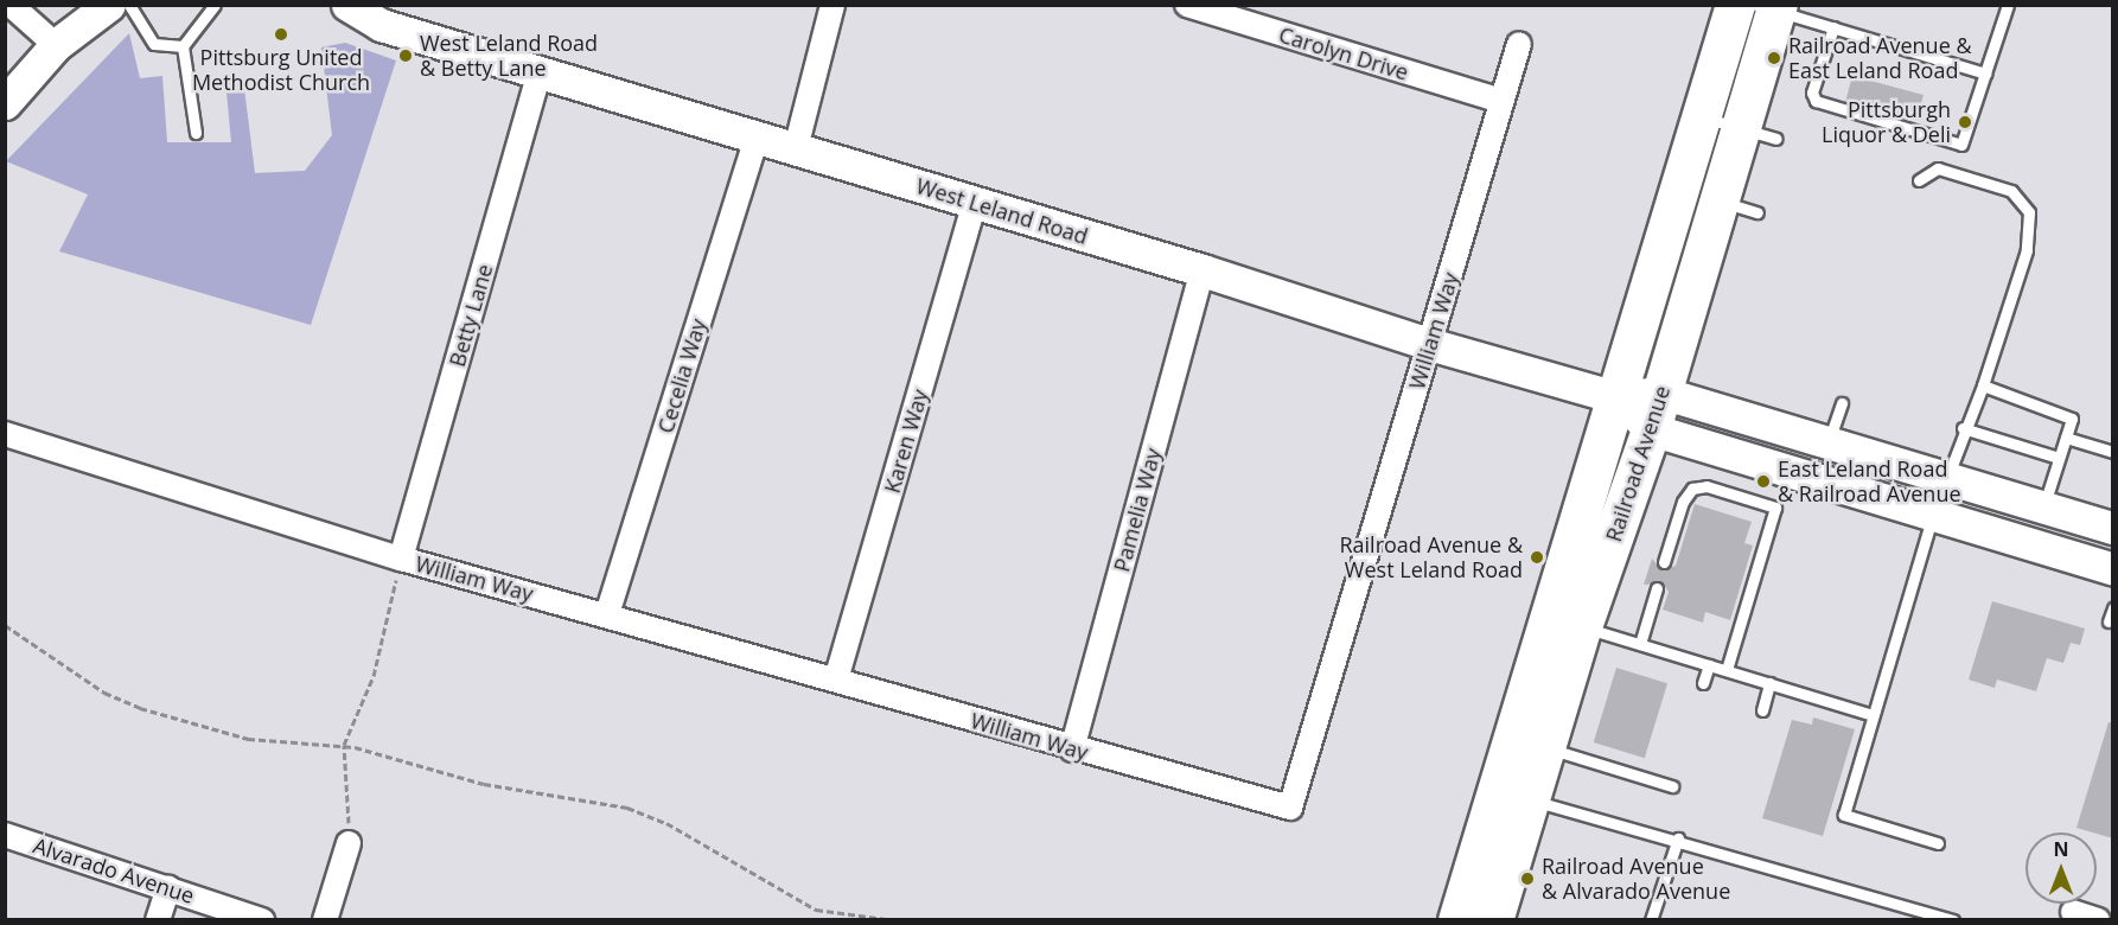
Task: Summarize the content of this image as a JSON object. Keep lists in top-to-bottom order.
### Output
{
  "streets": {
    "highway": ["Railroad Avenue"],
    "main road": ["West Leland Road"],
    "street": [
      "Carolyn Drive",
      "Betty Lane",
      "William Way",
      "Cecelia Way",
      "Karen Way",
      "Pamelia Way",
      "Alvarado Avenue"
    ]
  },
  "crossings": [
    ["Carolyn Drive", "William Way"],
    ["West Leland Road", "Betty Lane"],
    ["West Leland Road", "William Way"],
    ["West Leland Road", "Cecelia Way"],
    ["West Leland Road", "Karen Way"],
    ["West Leland Road", "Railroad Avenue"],
    ["West Leland Road", "Pamelia Way"],
    ["Betty Lane", "William Way"],
    ["William Way", "Cecelia Way"],
    ["William Way", "Karen Way"],
    ["William Way", "Pamelia Way"]
  ],
  "places": [
    "Pittsburg United Methodist Church",
    "West Leland Road & Betty Lane",
    "Railroad Avenue & East Leland Road",
    "Pittsburgh Liquor & Deli",
    "East Leland Road & Railroad Avenue",
    "Railroad Avenue & West Leland Road",
    "Railroad Avenue & Alvarado Avenue"
  ],
  "north": "top"
}
